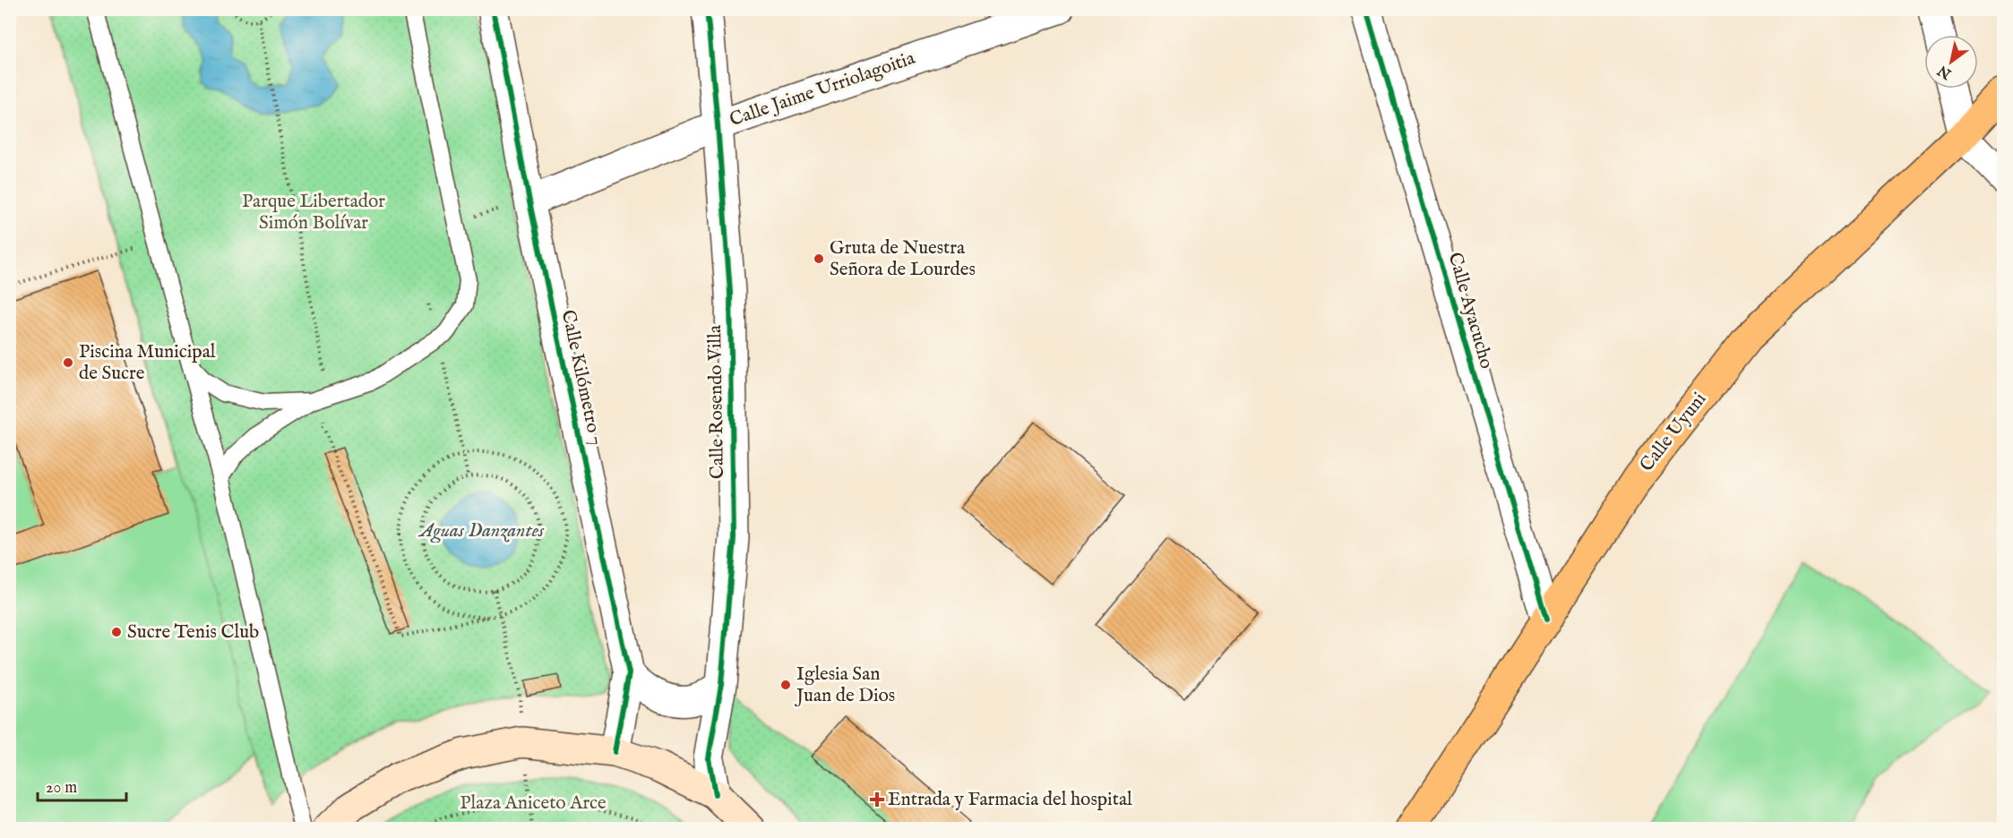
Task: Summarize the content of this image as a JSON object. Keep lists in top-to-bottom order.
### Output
{
  "streets": {
    "main road": ["Calle Uyuni"],
    "street": [
      "Calle Jaime Urriolagoitia",
      "Calle Ayacucho",
      "Calle Kilómetro 7",
      "Calle Rosendo Villa"
    ]
  },
  "crossings": [
    ["Calle Jaime Urriolagoitia", "Calle Kilómetro 7"],
    ["Calle Jaime Urriolagoitia", "Calle Rosendo Villa"],
    ["Calle Ayacucho", "Calle Uyuni"]
  ],
  "water": ["Aguas Danzantes"],
  "parks": ["Parque Libertador Simón Bolívar", "Plaza Aniceto Arce"],
  "places": {
    "other": [
      "Gruta de Nuestra Señora de Lourdes",
      "Piscina Municipal de Sucre",
      "Sucre Tenis Club",
      "Iglesia San Juan de Dios"
    ],
    "health": ["Entrada y Farmacia del hospital"]
  },
  "scale_bar": "20 m",
  "north": "bottom left"
}
